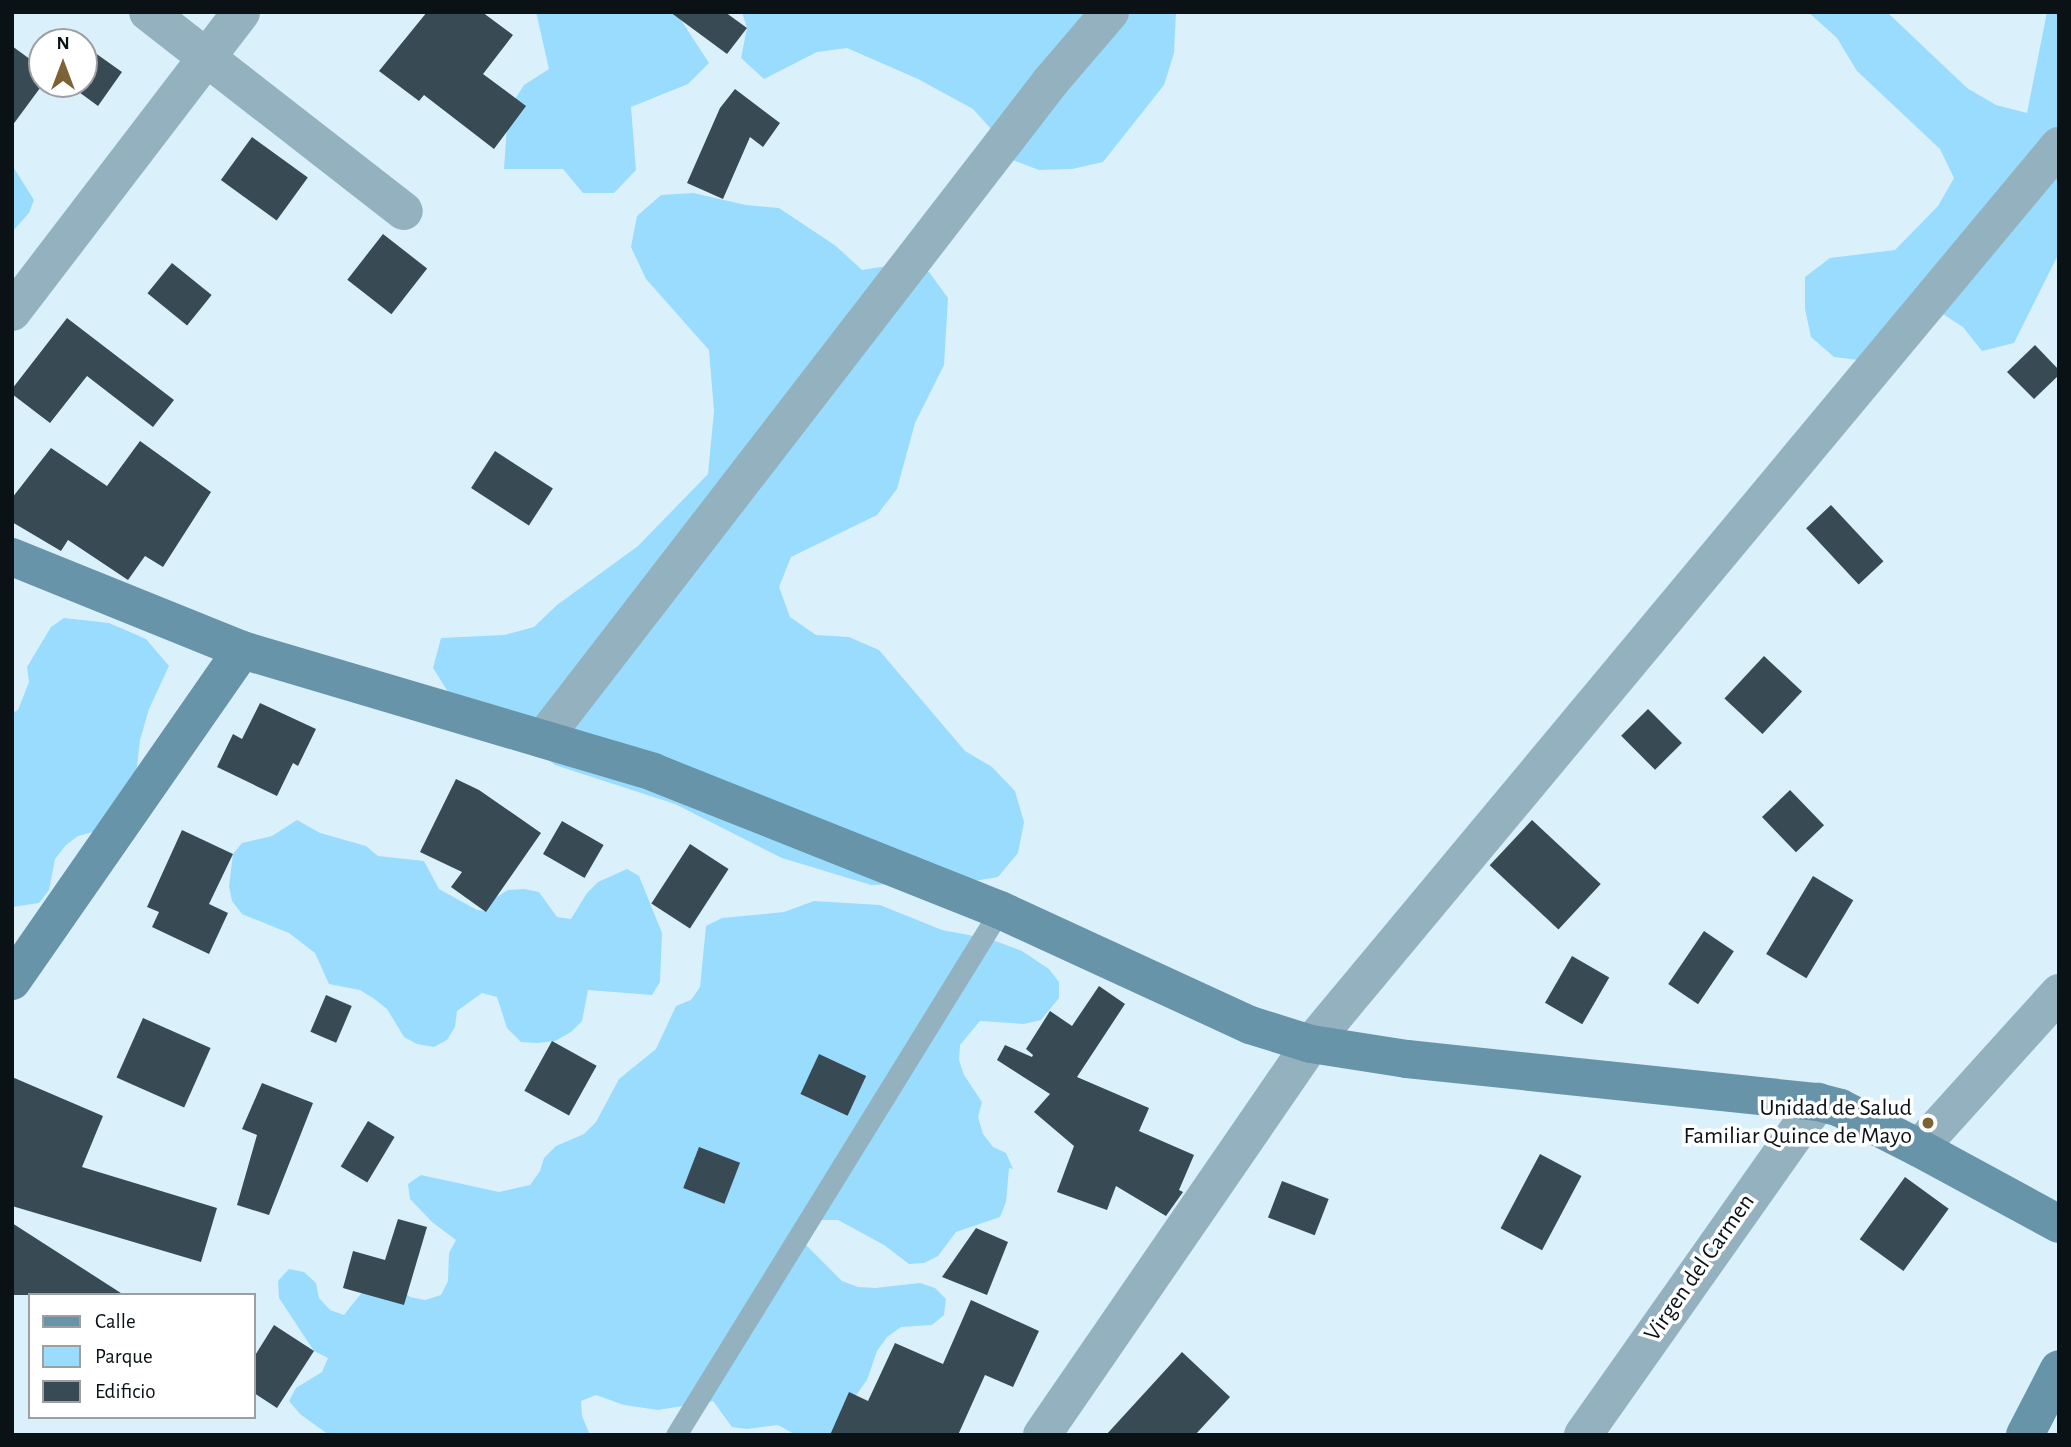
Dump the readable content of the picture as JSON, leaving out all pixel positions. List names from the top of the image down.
{
  "streets": {
    "street": ["Virgen del Carmen"]
  },
  "places": ["Unidad de Salud Familiar Quince de Mayo"],
  "legend": ["Calle", "Parque", "Edificio"],
  "north": "top"
}
